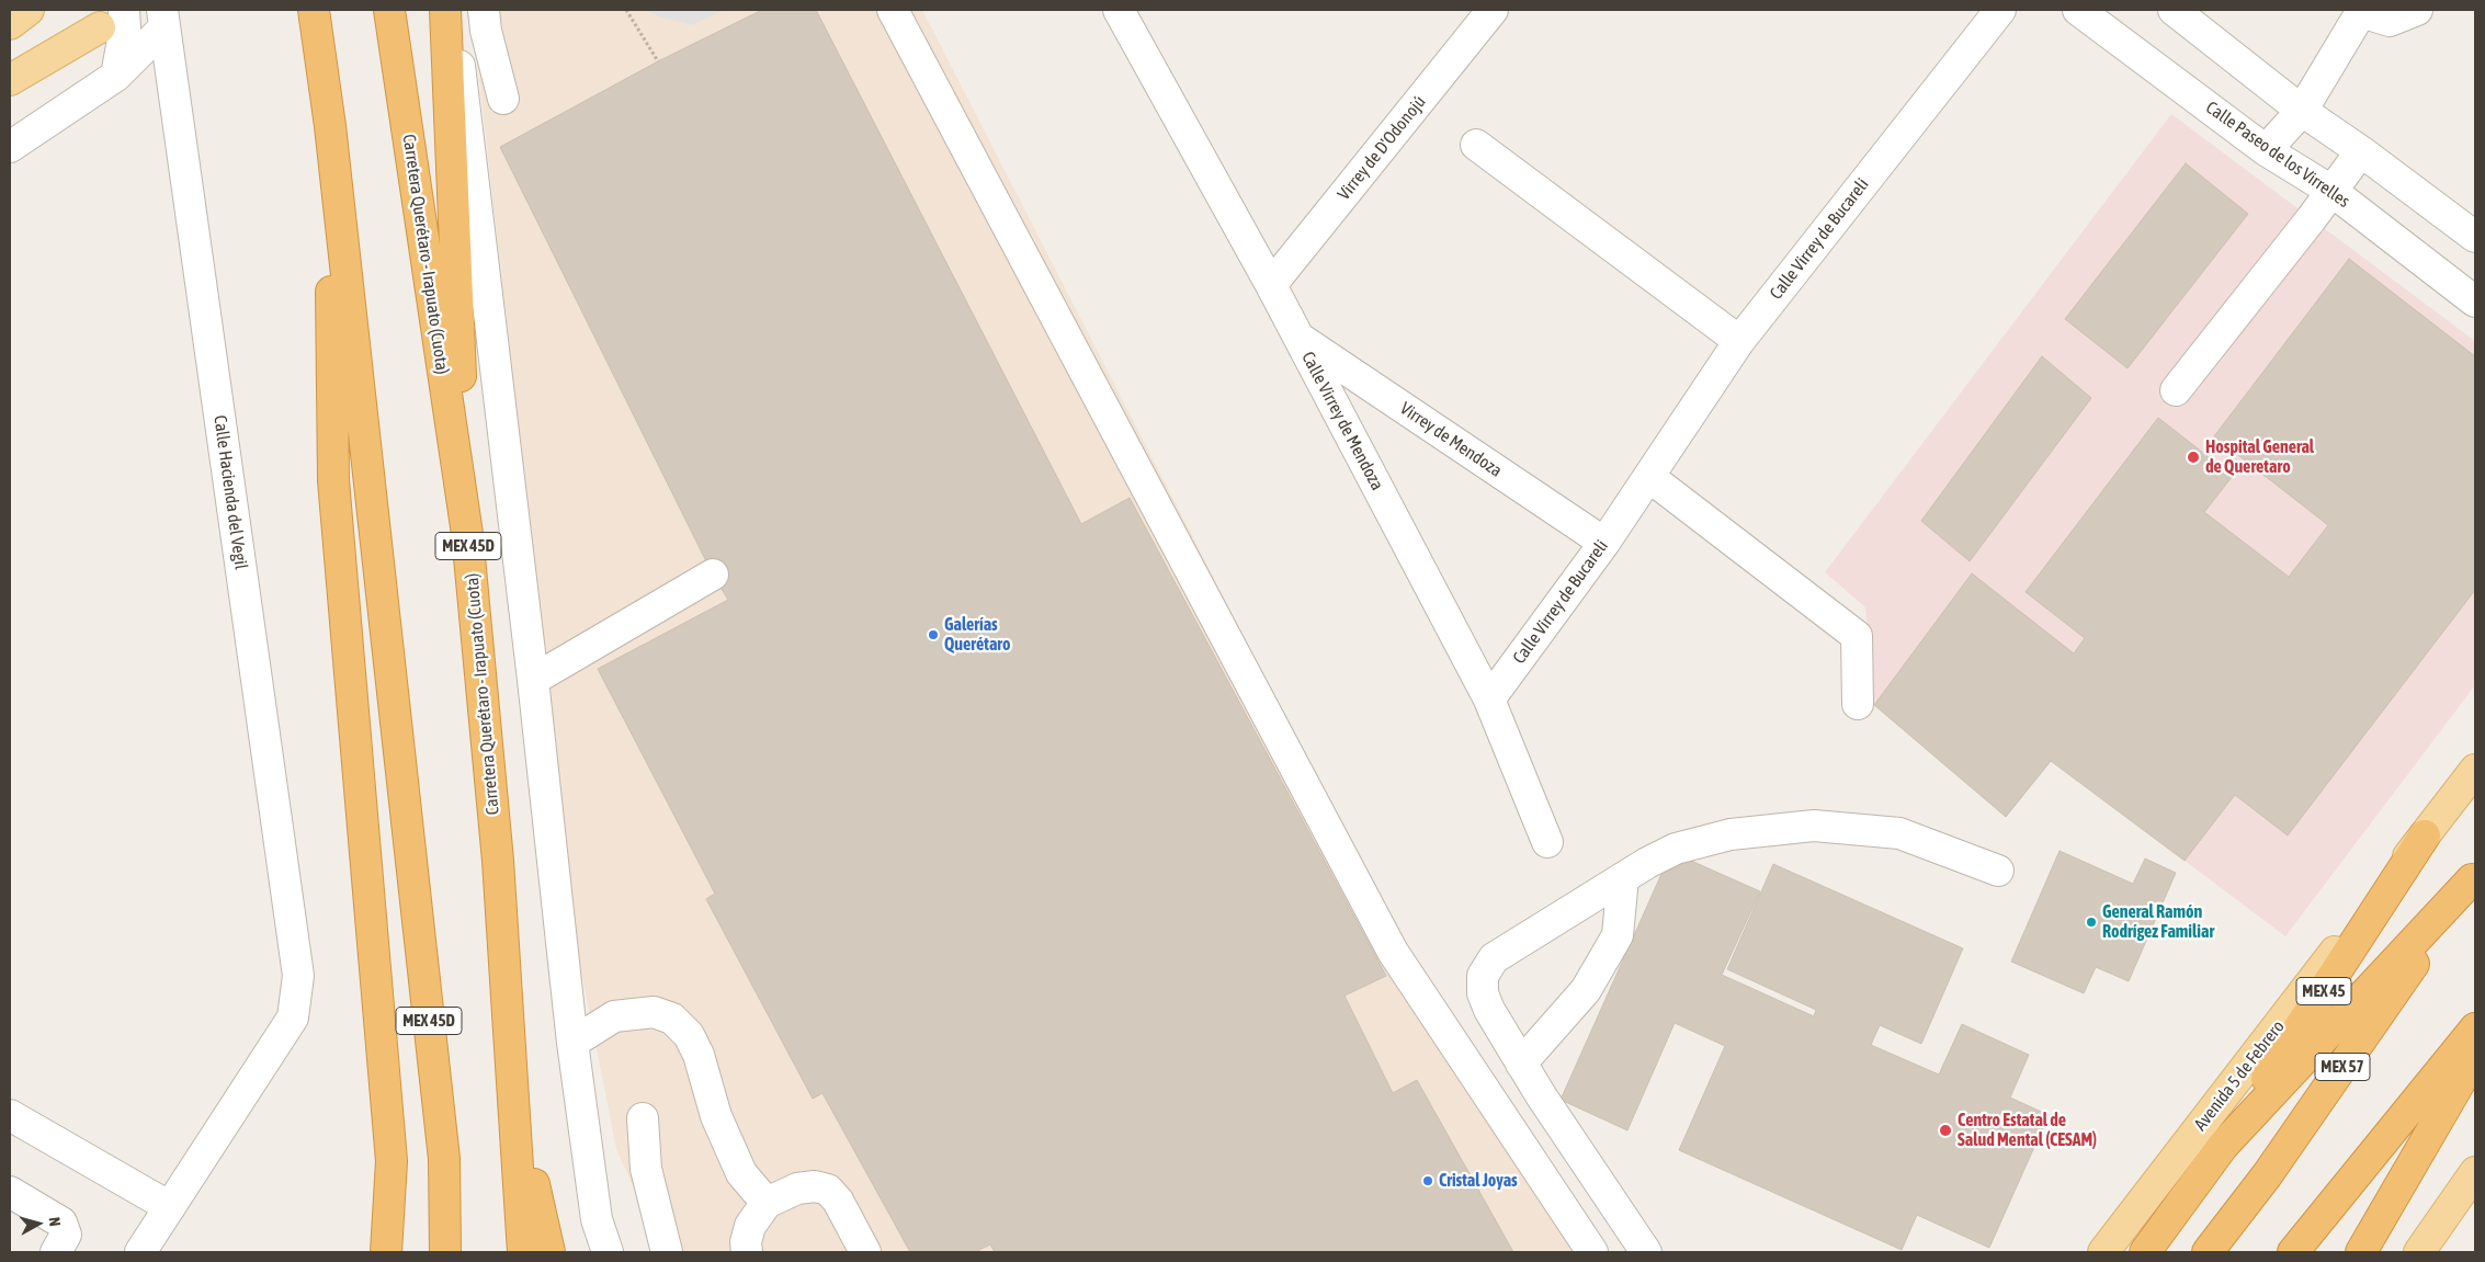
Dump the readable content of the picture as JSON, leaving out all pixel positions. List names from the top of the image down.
{
  "streets": {
    "highway": [
      "Carretera Querétaro - Irapuato (Cuota)",
      "MEX 45D",
      "MEX 45",
      "MEX 57"
    ],
    "main road": ["Avenida 5 de Febrero"],
    "street": [
      "Virrey de D'Odonojú",
      "Calle Paseo de los Virrelles",
      "Calle Virrey de Bucareli",
      "Calle Virrey de Mendoza",
      "Virrey de Mendoza",
      "Calle Hacienda del Vegil"
    ]
  },
  "crossings": [
    ["Virrey de D'Odonojú", "Calle Virrey de Mendoza"],
    ["Calle Virrey de Bucareli", "Calle Virrey de Mendoza"],
    ["Calle Virrey de Bucareli", "Virrey de Mendoza"],
    ["Calle Virrey de Mendoza", "Virrey de Mendoza"],
    ["MEX 45", "MEX 57"],
    ["MEX 45", "Avenida 5 de Febrero"]
  ],
  "places": [
    "Hospital General de Queretaro",
    "Galerías Querétaro",
    "General Ramón Rodrígez Familiar",
    "Centro Estatal de Salud Mental (CESAM)",
    "Cristal Joyas"
  ],
  "north": "right"
}
